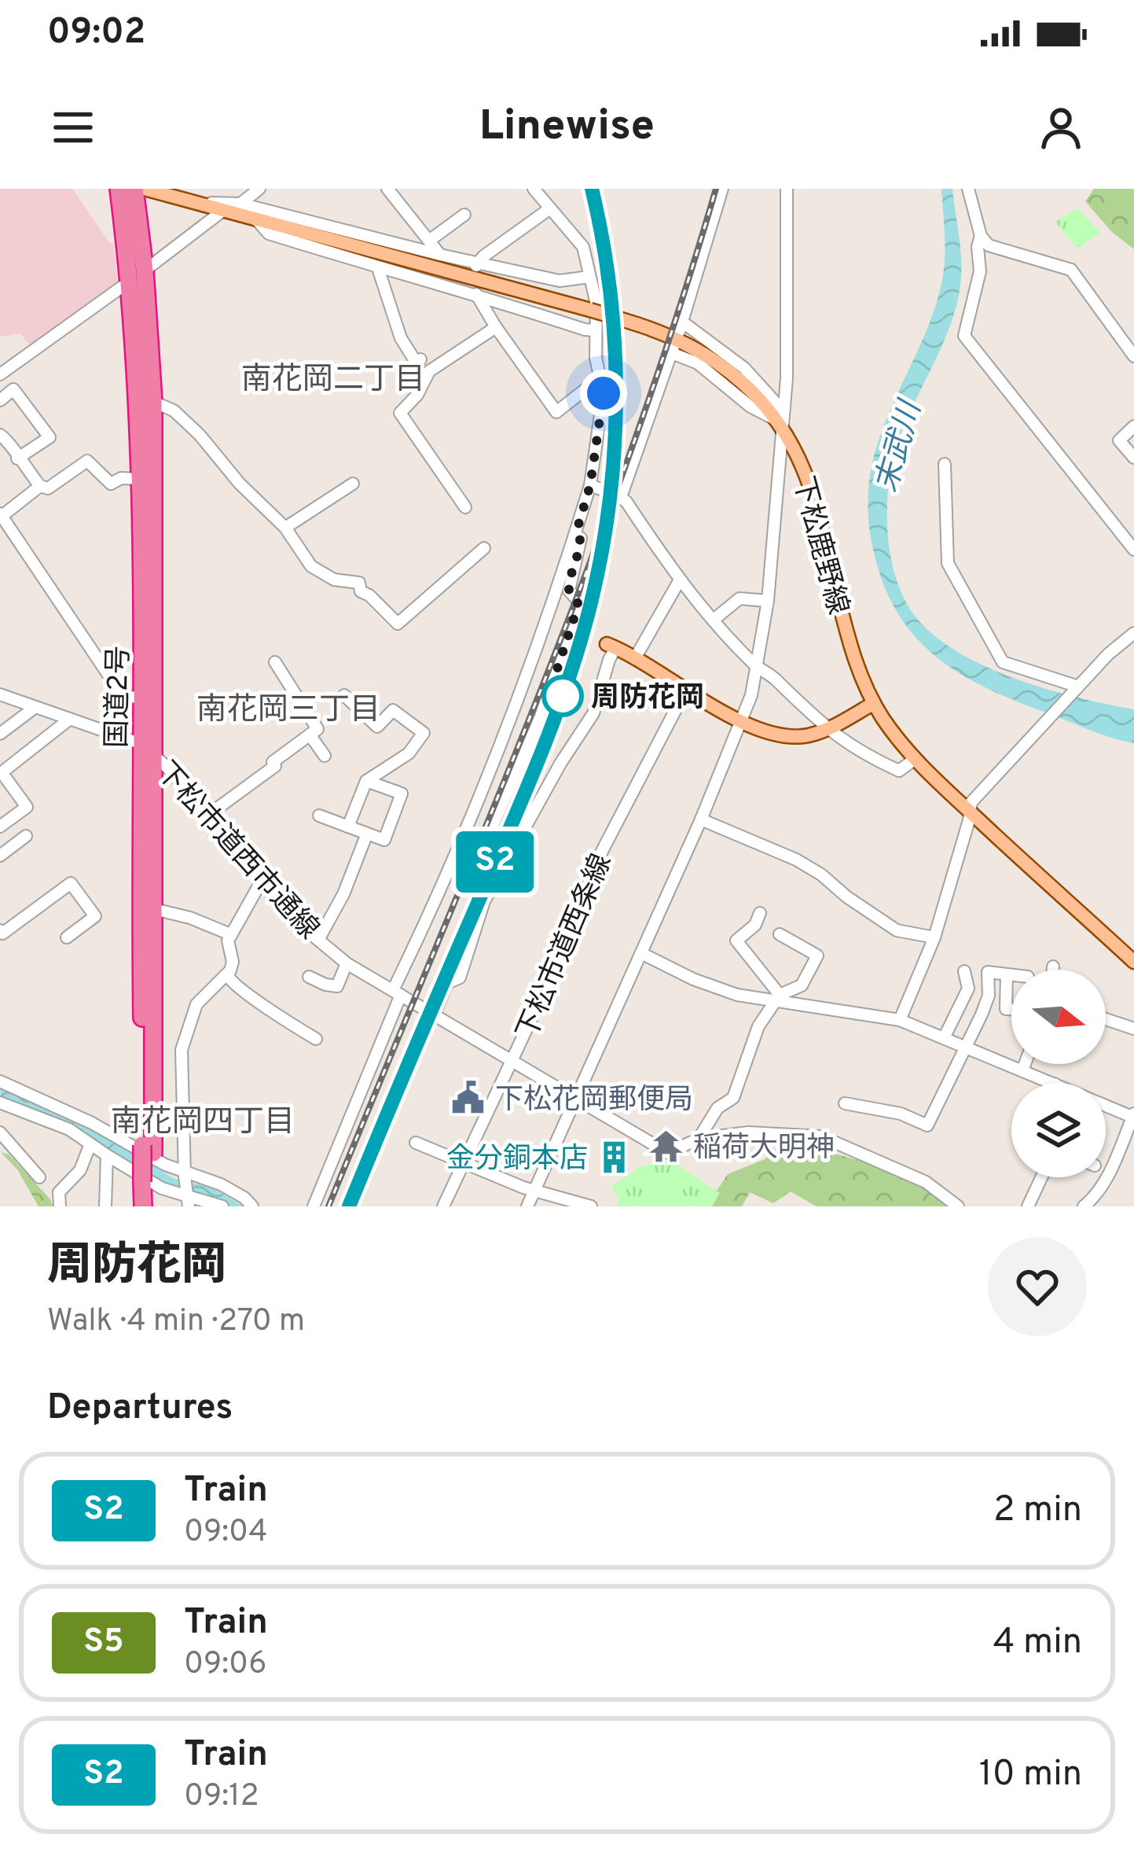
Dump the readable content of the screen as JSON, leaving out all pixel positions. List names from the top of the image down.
{
  "streets": {
    "highway": ["国道2号"],
    "main road": ["下松鹿野線"],
    "street": ["下松市道西市通線", "下松市道西条線"]
  },
  "crossings": [
    ["国道2号", "下松市道西市通線"],
    ["下松市道西市通線", "下松市道西条線"]
  ],
  "districts": ["南花岡二丁目", "南花岡三丁目", "南花岡四丁目"],
  "water": ["末武川"],
  "places": {
    "other": ["周防花岡"],
    "public building": ["下松花岡郵便局"],
    "temple": ["稲荷大明神"],
    "building": ["金分銅本店"]
  },
  "north": "right",
  "page": {
    "status": "09:02",
    "header": "Linewise",
    "on_map": "S2",
    "heading": [
      ["周防花岡", "Walk · 4 min · 270 m"],
      "Departures"
    ],
    "list": [
      {
        "mark": "S2",
        "name": "Train",
        "note": "09:04",
        "value": "2 min"
      },
      {
        "mark": "S5",
        "name": "Train",
        "note": "09:06",
        "value": "4 min"
      },
      {
        "mark": "S2",
        "name": "Train",
        "note": "09:12",
        "value": "10 min"
      }
    ]
  }
}
